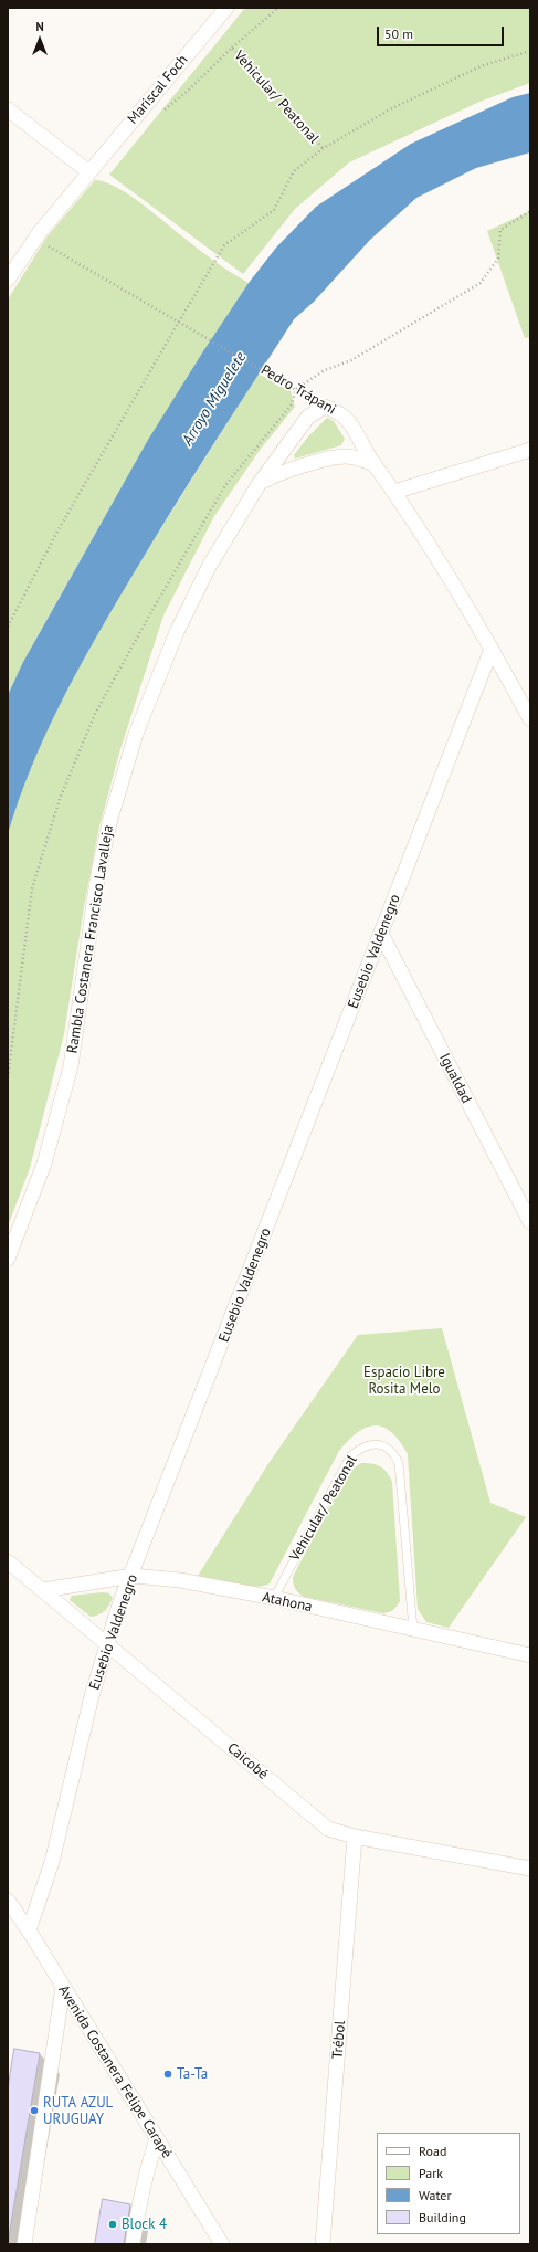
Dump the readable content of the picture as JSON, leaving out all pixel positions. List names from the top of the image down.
{
  "streets": {
    "street": [
      "Mariscal Foch",
      "Pedro Trápani",
      "Rambla Costanera Francisco Lavalleja",
      "Eusebio Valdenegro",
      "Igualdad",
      "Atahona",
      "Caicobé",
      "Trébol",
      "Avenida Costanera Felipe Carapé"
    ],
    "lane": ["Vehicular/ Peatonal"]
  },
  "crossings": [
    ["Mariscal Foch", "Pedro Trápani"],
    ["Vehicular/ Peatonal", "Pedro Trápani"],
    ["Vehicular/ Peatonal", "Atahona"],
    ["Pedro Trápani", "Rambla Costanera Francisco Lavalleja"],
    ["Pedro Trápani", "Eusebio Valdenegro"],
    ["Eusebio Valdenegro", "Igualdad"],
    ["Eusebio Valdenegro", "Atahona"],
    ["Eusebio Valdenegro", "Caicobé"],
    ["Eusebio Valdenegro", "Avenida Costanera Felipe Carapé"],
    ["Atahona", "Caicobé"],
    ["Caicobé", "Trébol"]
  ],
  "water": ["Arroyo Miguelete"],
  "parks": ["Espacio Libre Rosita Melo"],
  "places": ["Ta-Ta", "RUTA AZUL URUGUAY", "Block 4"],
  "legend": [
    "Road",
    "Park",
    "Water",
    "Building"
  ],
  "scale_bar": "50 m",
  "north": "top"
}
